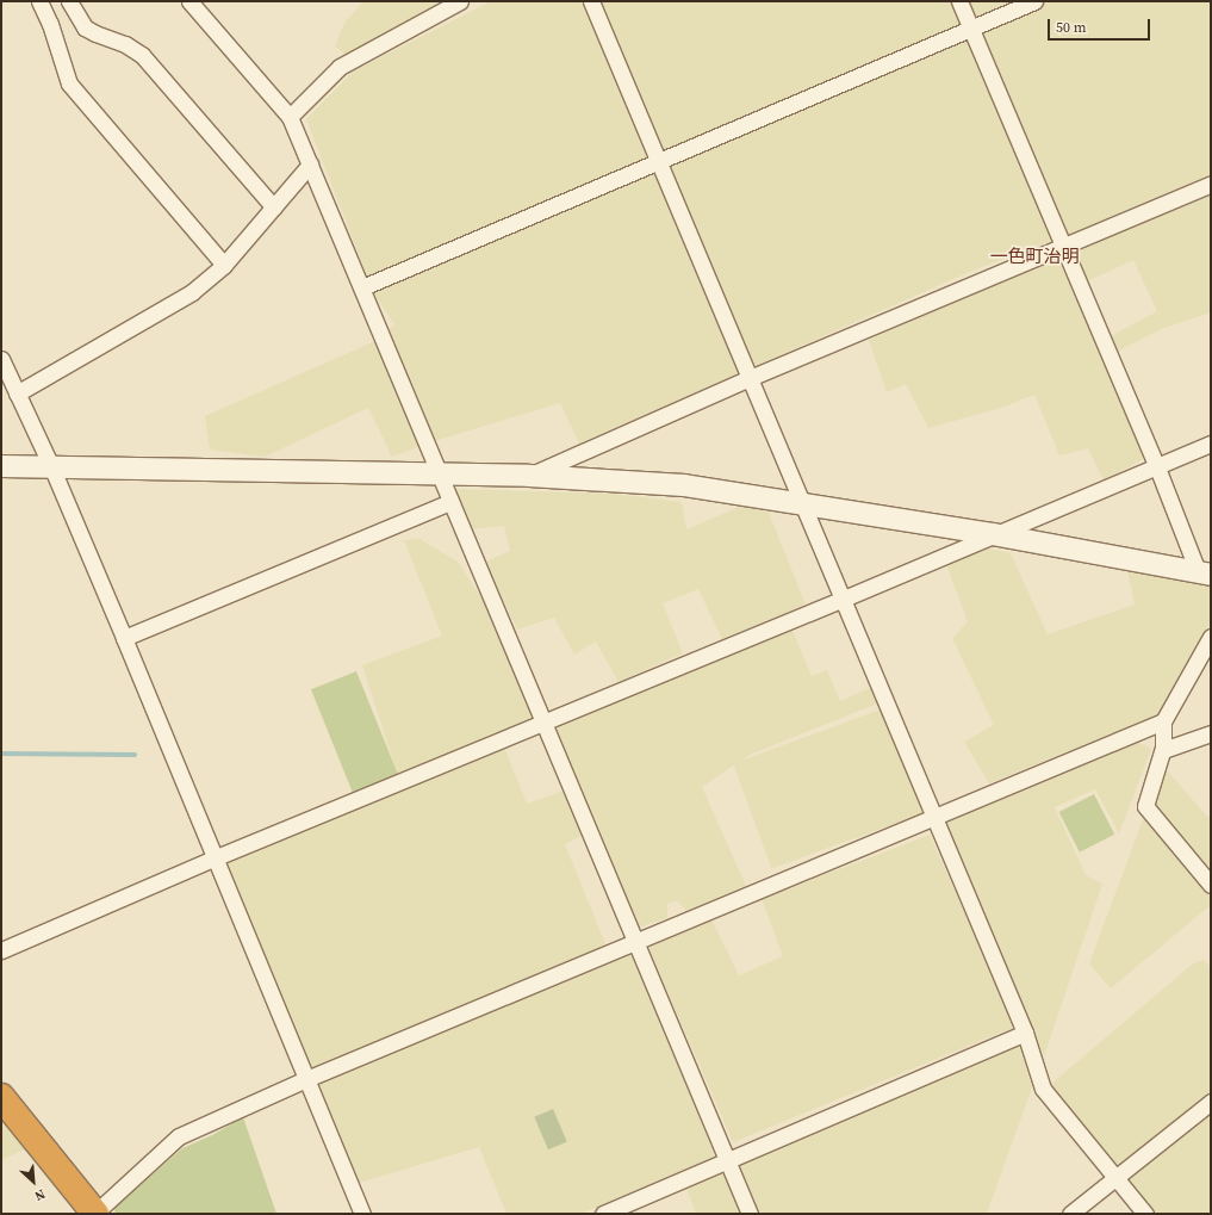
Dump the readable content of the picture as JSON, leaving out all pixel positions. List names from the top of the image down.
{
  "districts": ["一色町治明"],
  "scale_bar": "50 m",
  "north": "bottom right"
}
